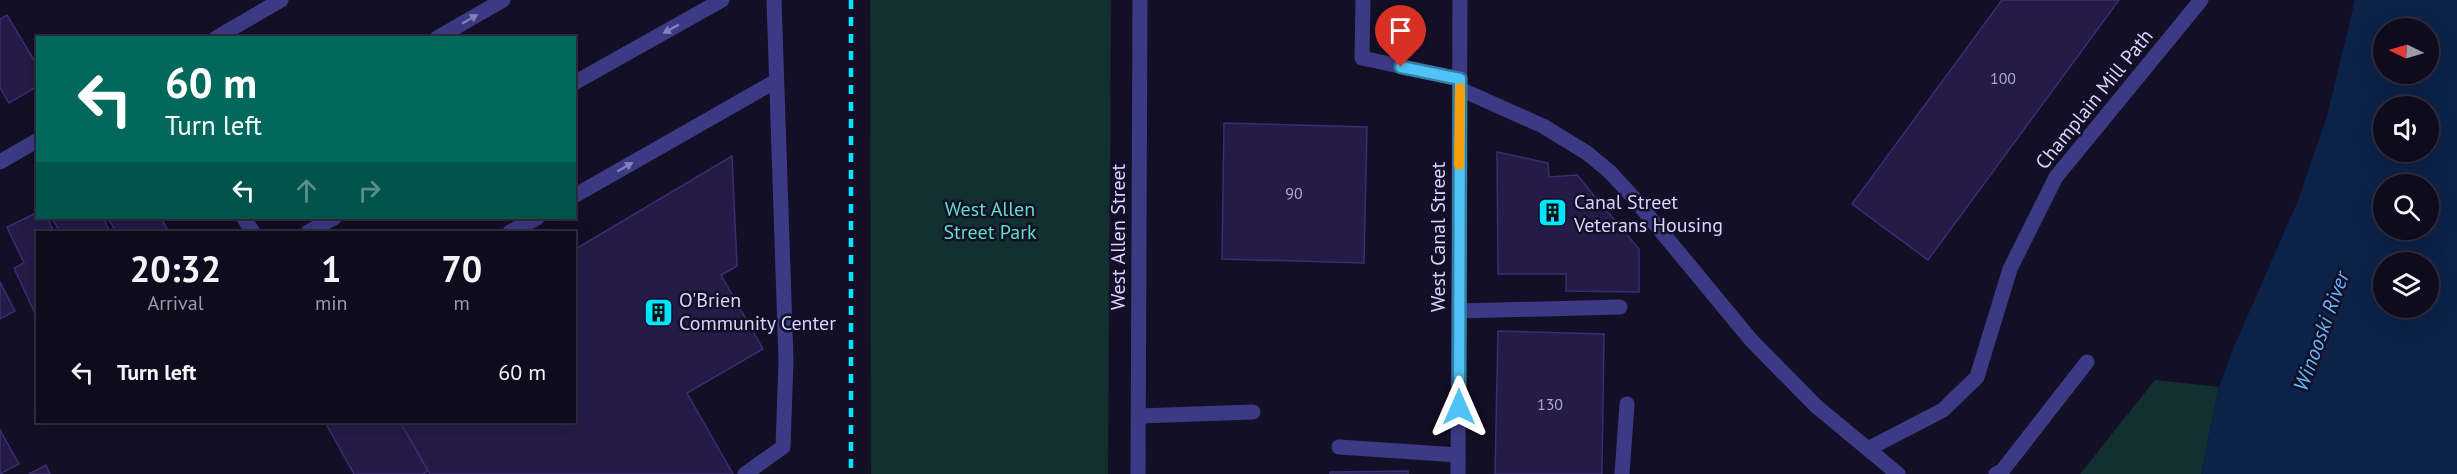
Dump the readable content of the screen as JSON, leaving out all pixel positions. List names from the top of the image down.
{
  "streets": {
    "street": ["Champlain Mill Path", "West Allen Street", "West Canal Street"]
  },
  "water": ["Winooski River"],
  "parks": ["West Allen Street Park"],
  "places": {
    "building": ["Canal Street Veterans Housing", "O'Brien Community Center"]
  },
  "house_numbers": ["100", "90", "130"],
  "north": "left",
  "page": {
    "turn": ["60 m", "Turn left"],
    "eta": [
      "20:32",
      "Arrival",
      "1",
      "min",
      "70",
      "m"
    ],
    "list": [
      {
        "name": "Turn left",
        "value": "60 m"
      }
    ]
  }
}
